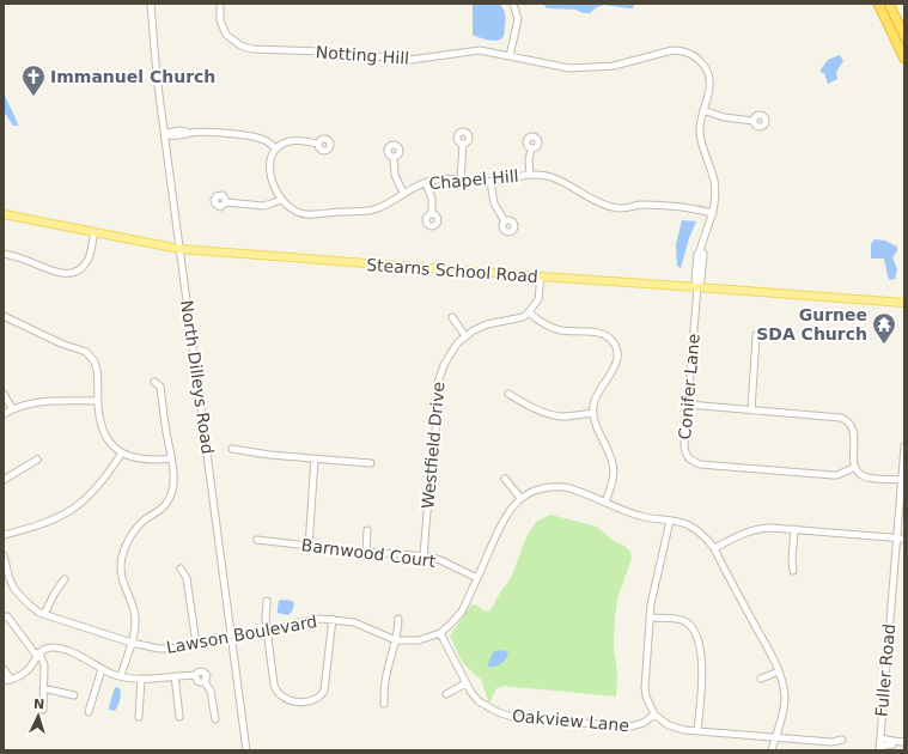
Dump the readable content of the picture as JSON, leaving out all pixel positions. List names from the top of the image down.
{
  "streets": {
    "main road": ["Stearns School Road"],
    "street": [
      "Notting Hill",
      "Chapel Hill",
      "North Dilleys Road",
      "Conifer Lane",
      "Westfield Drive",
      "Barnwood Court",
      "Lawson Boulevard",
      "Fuller Road",
      "Oakview Lane"
    ]
  },
  "crossings": [
    ["Notting Hill", "Chapel Hill"],
    ["Notting Hill", "Stearns School Road"],
    ["Notting Hill", "Conifer Lane"],
    ["Stearns School Road", "North Dilleys Road"],
    ["Stearns School Road", "Conifer Lane"],
    ["North Dilleys Road", "Lawson Boulevard"],
    ["Westfield Drive", "Barnwood Court"],
    ["Barnwood Court", "Lawson Boulevard"],
    ["Lawson Boulevard", "Oakview Lane"]
  ],
  "places": {
    "church": ["Immanuel Church"],
    "temple": ["Gurnee SDA Church"]
  },
  "north": "top"
}
